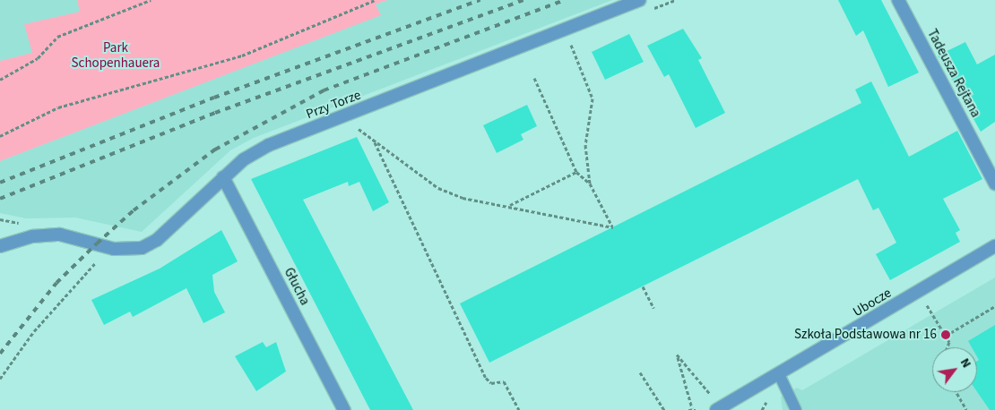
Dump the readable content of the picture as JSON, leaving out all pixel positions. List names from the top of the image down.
{
  "streets": {
    "street": [
      "Tadeusza Rejtana",
      "Przy Torze",
      "Głucha",
      "Ubocze"
    ]
  },
  "crossings": [
    ["Przy Torze", "Głucha"]
  ],
  "parks": ["Park Schopenhauera"],
  "places": ["Szkoła Podstawowa nr 16"],
  "north": "top right"
}
